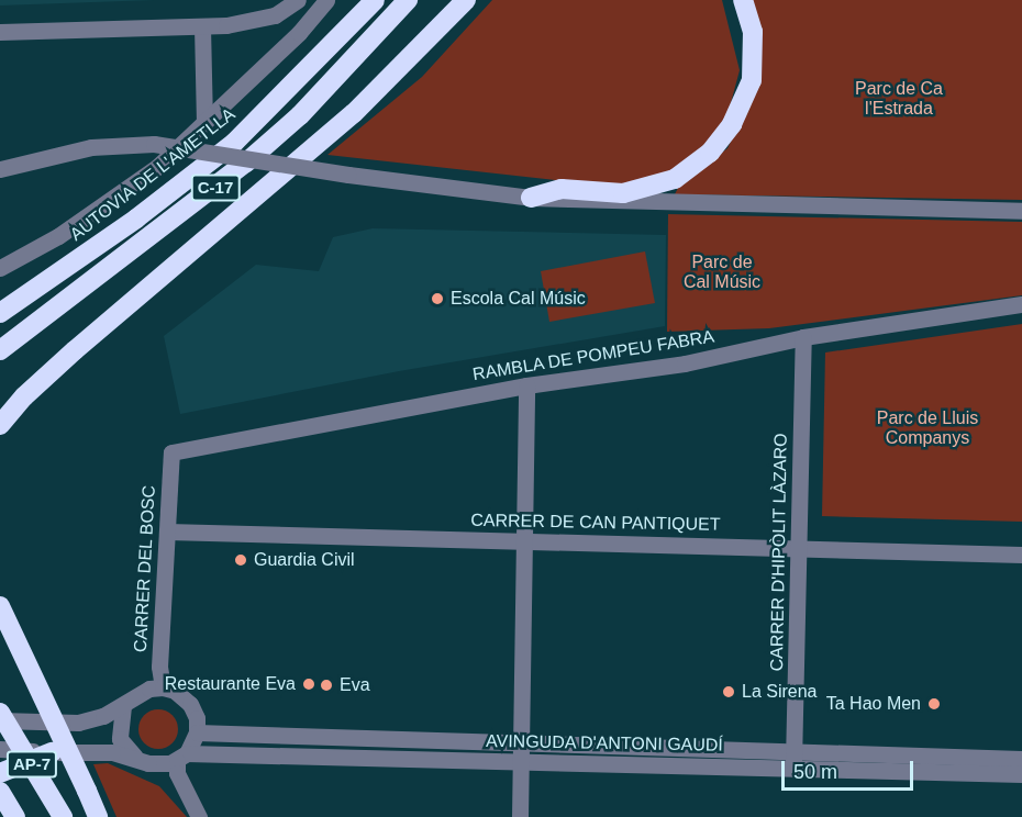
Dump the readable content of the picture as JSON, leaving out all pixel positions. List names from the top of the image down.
{
  "streets": {
    "highway": ["AUTOVIA DE L'AMETLLA", "C-17", "AP-7"],
    "street": [
      "RAMBLA DE POMPEU FABRA",
      "CARRER DE CAN PANTIQUET",
      "CARRER D'HIPÒLIT LÀZARO",
      "CARRER DEL BOSC",
      "AVINGUDA D'ANTONI GAUDÍ"
    ]
  },
  "crossings": [
    ["RAMBLA DE POMPEU FABRA", "CARRER D'HIPÒLIT LÀZARO"],
    ["RAMBLA DE POMPEU FABRA", "CARRER DEL BOSC"],
    ["CARRER DE CAN PANTIQUET", "CARRER D'HIPÒLIT LÀZARO"],
    ["CARRER DE CAN PANTIQUET", "CARRER DEL BOSC"],
    ["CARRER D'HIPÒLIT LÀZARO", "AVINGUDA D'ANTONI GAUDÍ"],
    ["CARRER DEL BOSC", "AVINGUDA D'ANTONI GAUDÍ"]
  ],
  "parks": ["Parc de Ca l'Estrada", "Parc de Cal Músic", "Parc de Lluis Companys"],
  "places": [
    "Escola Cal Músic",
    "Guardia Civil",
    "Restaurante Eva",
    "Eva",
    "La Sirena",
    "Ta Hao Men"
  ],
  "scale_bar": "50 m"
}
